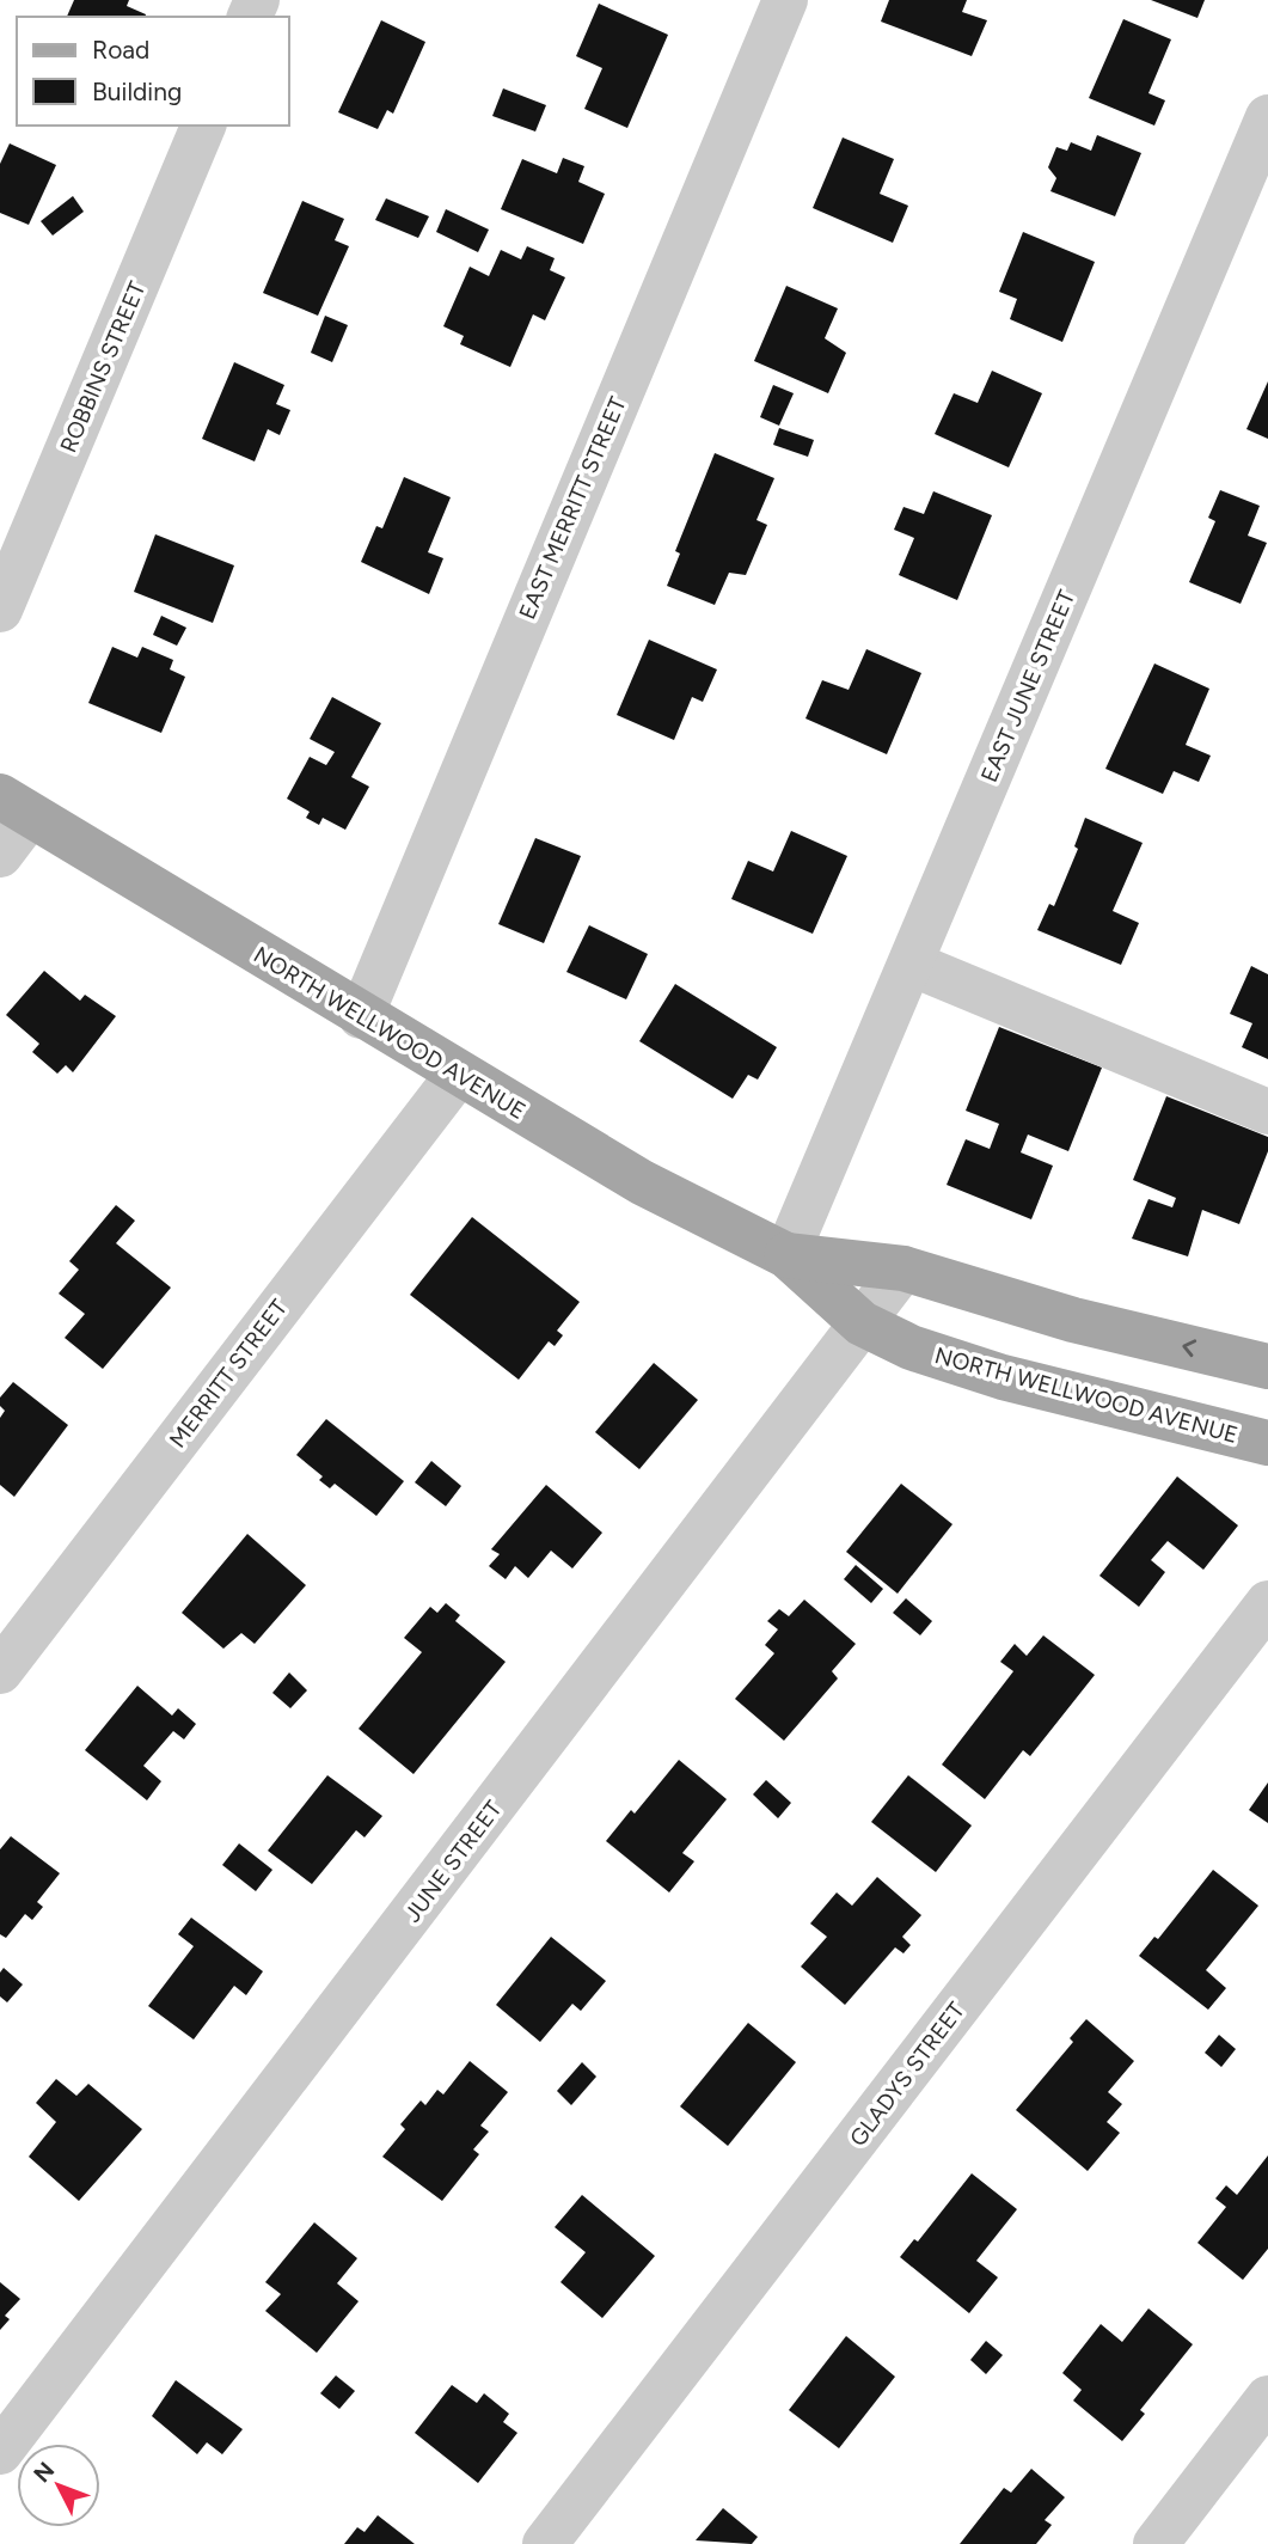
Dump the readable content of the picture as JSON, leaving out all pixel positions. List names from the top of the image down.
{
  "streets": {
    "main road": ["NORTH WELLWOOD AVENUE"],
    "street": [
      "ROBBINS STREET",
      "EAST MERRITT STREET",
      "EAST JUNE STREET",
      "MERRITT STREET",
      "JUNE STREET",
      "GLADYS STREET"
    ]
  },
  "crossings": [
    ["EAST MERRITT STREET", "NORTH WELLWOOD AVENUE"],
    ["EAST JUNE STREET", "NORTH WELLWOOD AVENUE"],
    ["NORTH WELLWOOD AVENUE", "MERRITT STREET"],
    ["NORTH WELLWOOD AVENUE", "JUNE STREET"]
  ],
  "legend": ["Road", "Building"],
  "north": "top left"
}
